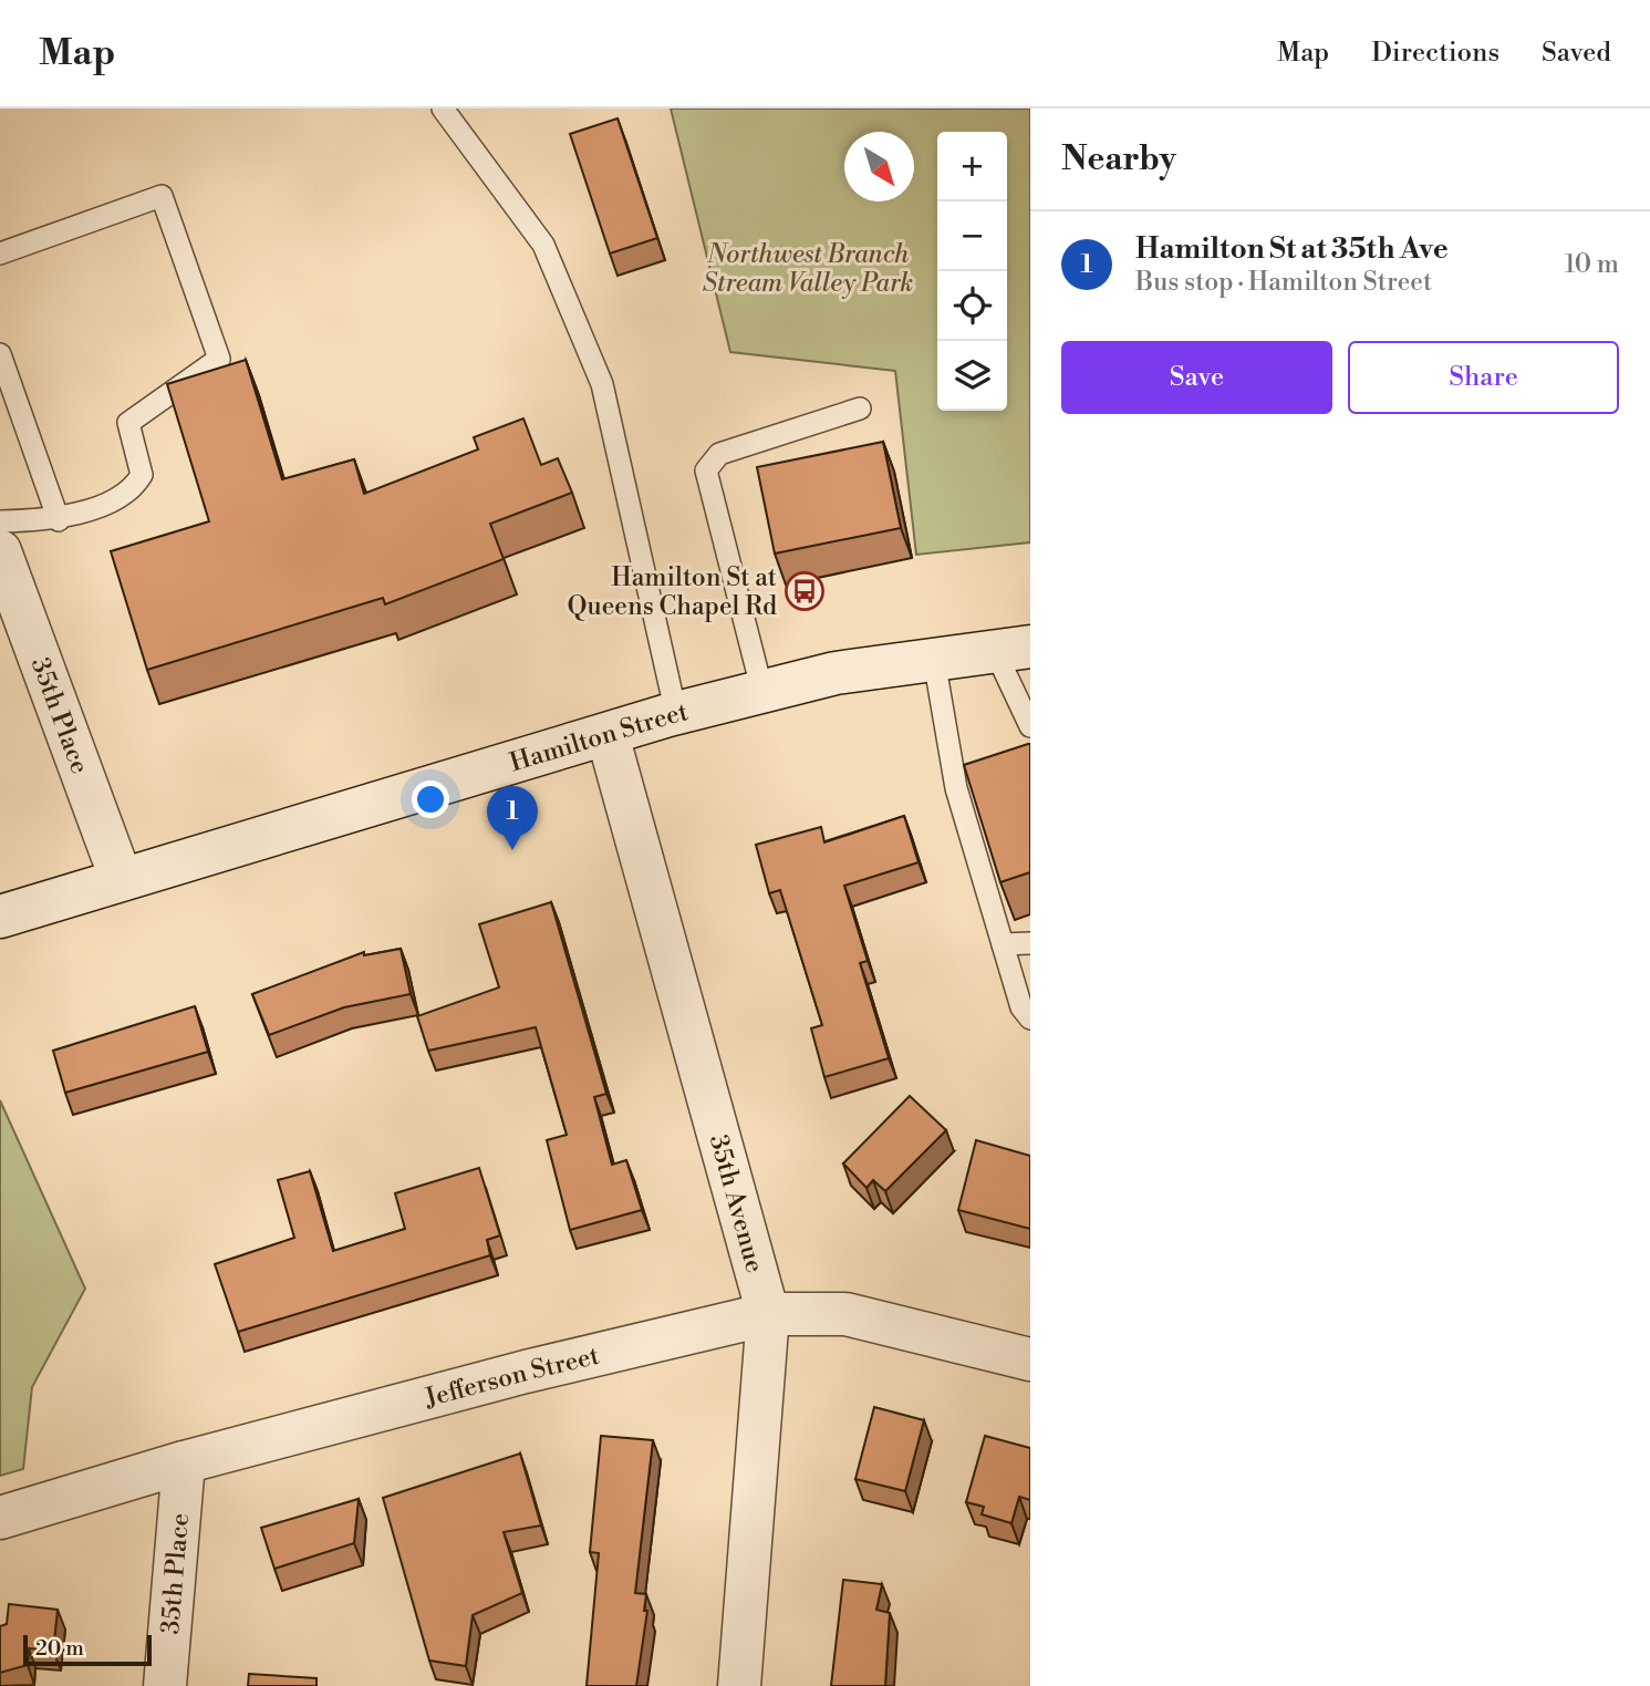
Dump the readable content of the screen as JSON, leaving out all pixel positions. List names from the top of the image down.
{
  "streets": {
    "street": [
      "35th Place",
      "Hamilton Street",
      "35th Avenue",
      "Jefferson Street"
    ]
  },
  "crossings": [
    ["35th Place", "Hamilton Street"],
    ["35th Place", "Jefferson Street"],
    ["Hamilton Street", "35th Avenue"],
    ["35th Avenue", "Jefferson Street"]
  ],
  "parks": ["Northwest Branch Stream Valley Park"],
  "places": {
    "bus stop": ["Hamilton St at Queens Chapel Rd"]
  },
  "scale_bar": "20 m",
  "north": "bottom right",
  "page": {
    "header": "Map",
    "nav": ["Map", "Directions", "Saved"],
    "heading": "Nearby",
    "map_buttons": ["+", "−"],
    "list": [
      {
        "mark": "1",
        "name": "Hamilton St at 35th Ave",
        "note": "Bus stop · Hamilton Street",
        "value": "10 m"
      }
    ],
    "buttons": ["Save", "Share"],
    "pins": "1",
    "scale": "20 m"
  }
}
